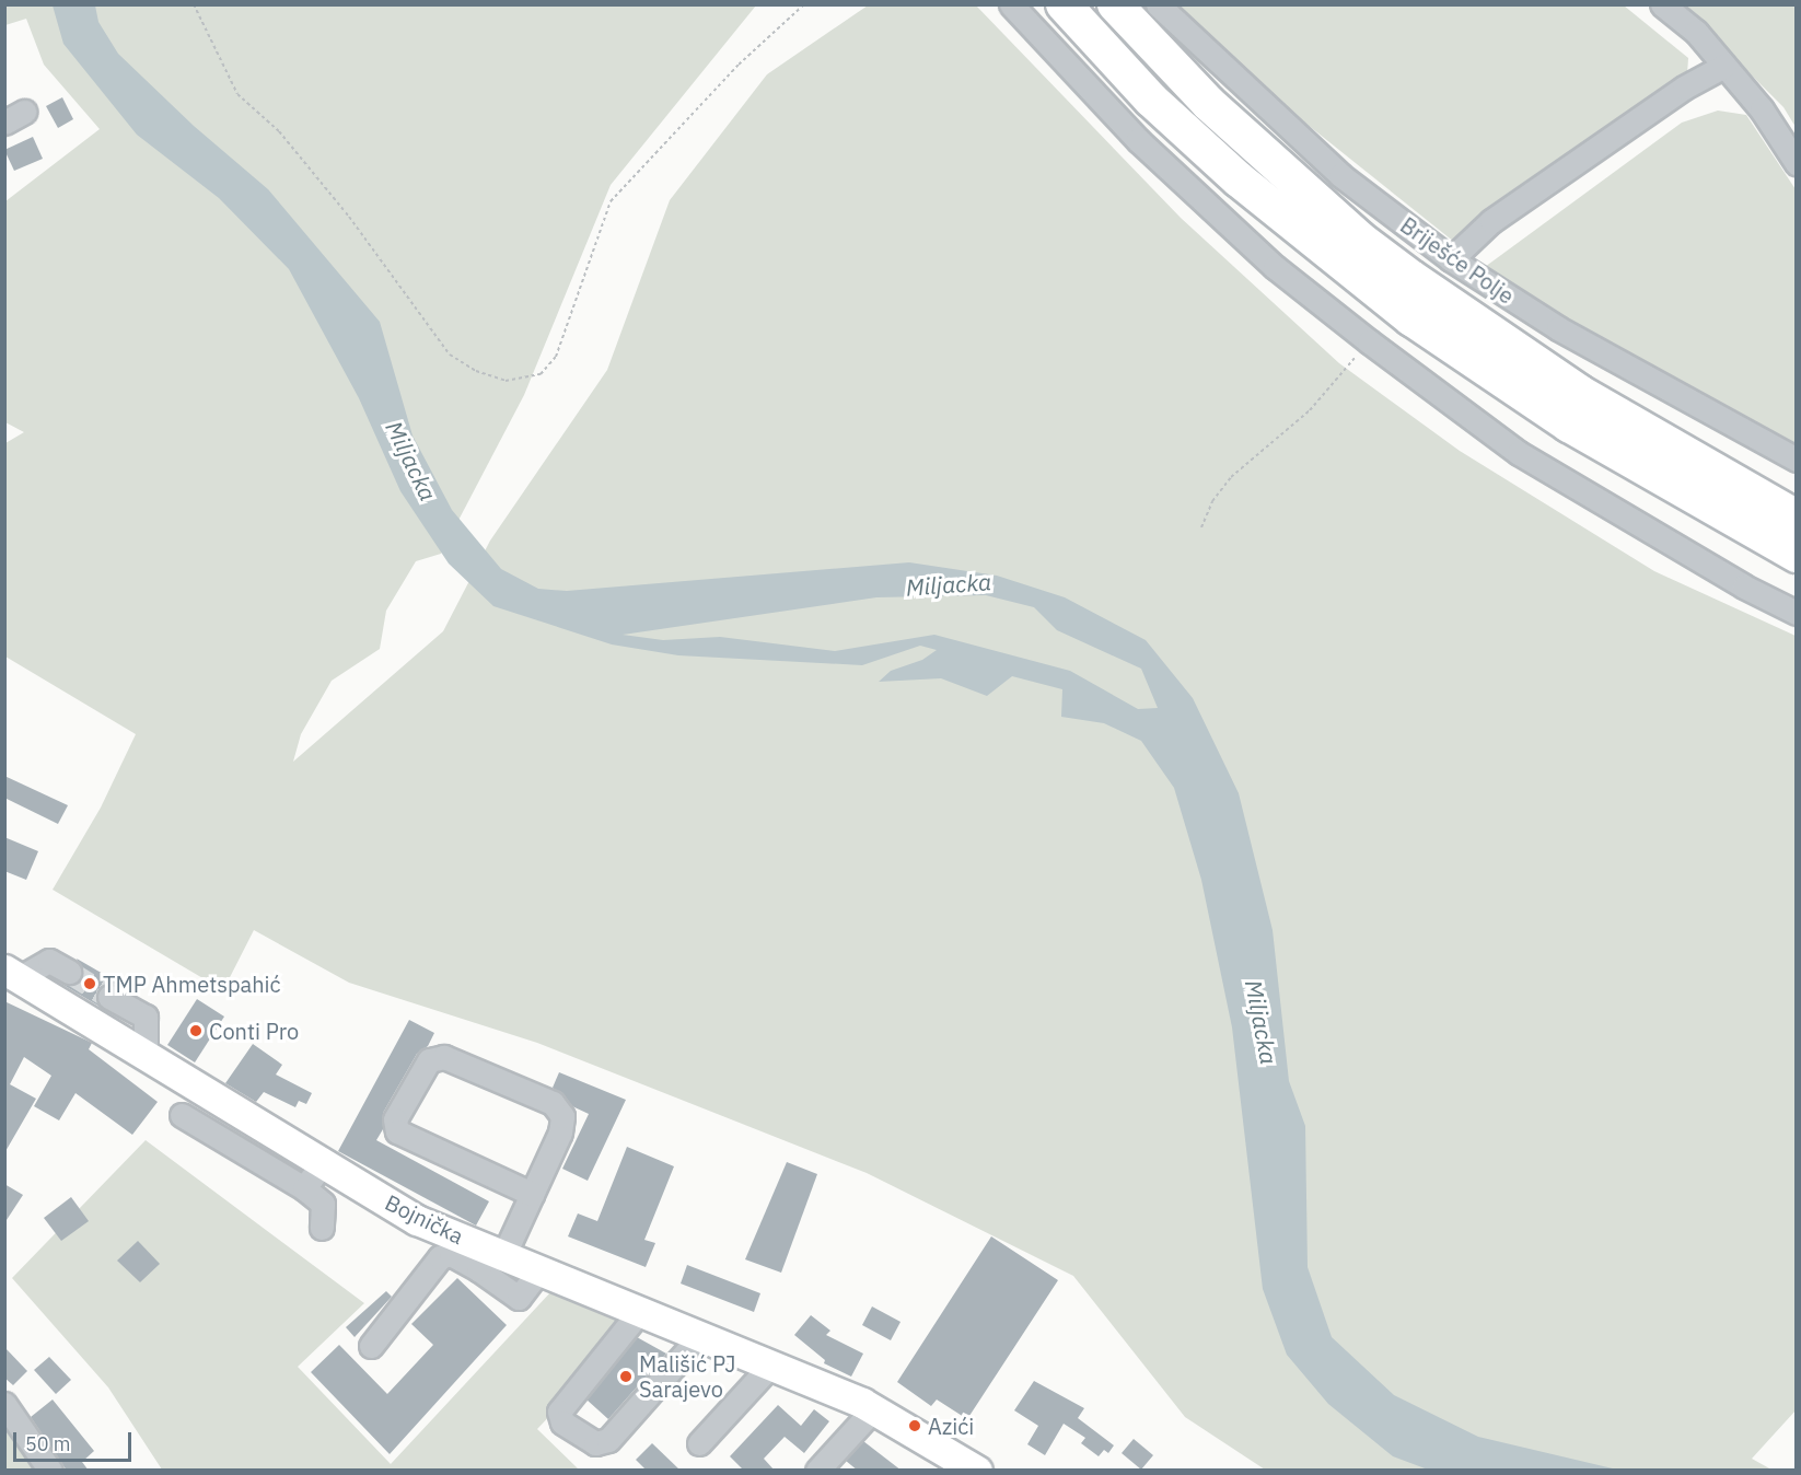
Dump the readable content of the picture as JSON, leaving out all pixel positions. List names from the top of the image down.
{
  "streets": {
    "main road": ["Bojnička"],
    "street": ["Briješće Polje"]
  },
  "water": ["Miljacka"],
  "places": [
    "TMP Ahmetspahić",
    "Conti Pro",
    "Mališić PJ Sarajevo",
    "Azići"
  ],
  "scale_bar": "50 m"
}
